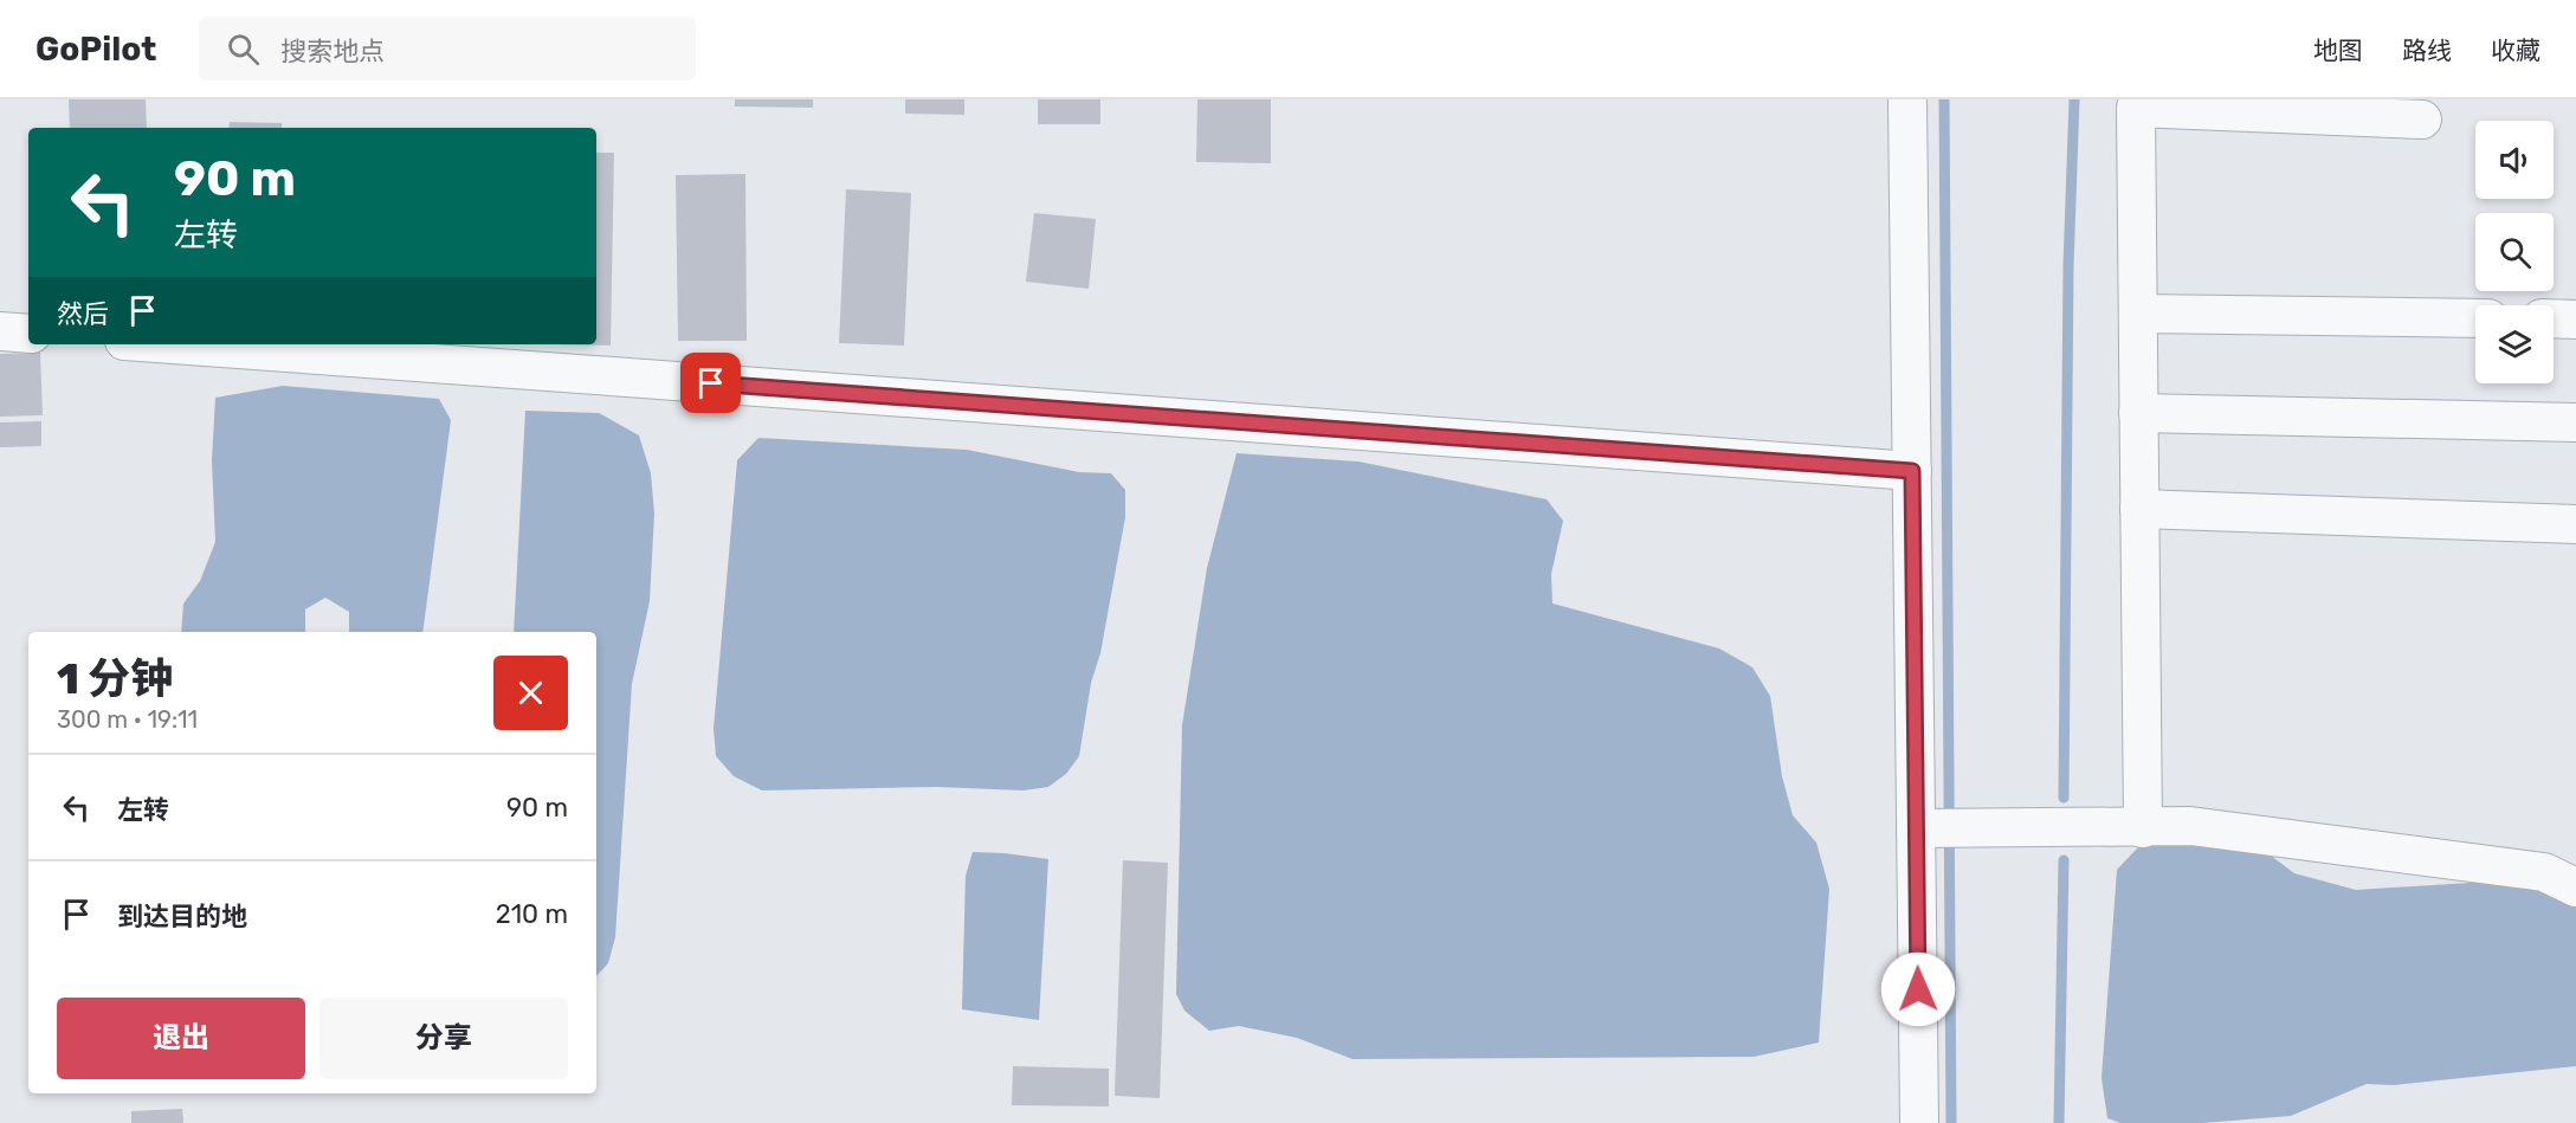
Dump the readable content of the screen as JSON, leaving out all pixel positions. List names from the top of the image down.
{
  "page": {
    "header": "GoPilot",
    "search": "搜索地点",
    "nav": ["地图", "路线", "收藏"],
    "turn": ["90 m", "左转"],
    "then": "然后",
    "heading": ["1 分钟", "300 m · 19:11"],
    "list": [
      {
        "name": "左转",
        "value": "90 m"
      },
      {
        "name": "到达目的地",
        "value": "210 m"
      }
    ],
    "buttons": ["退出", "分享"]
  }
}
